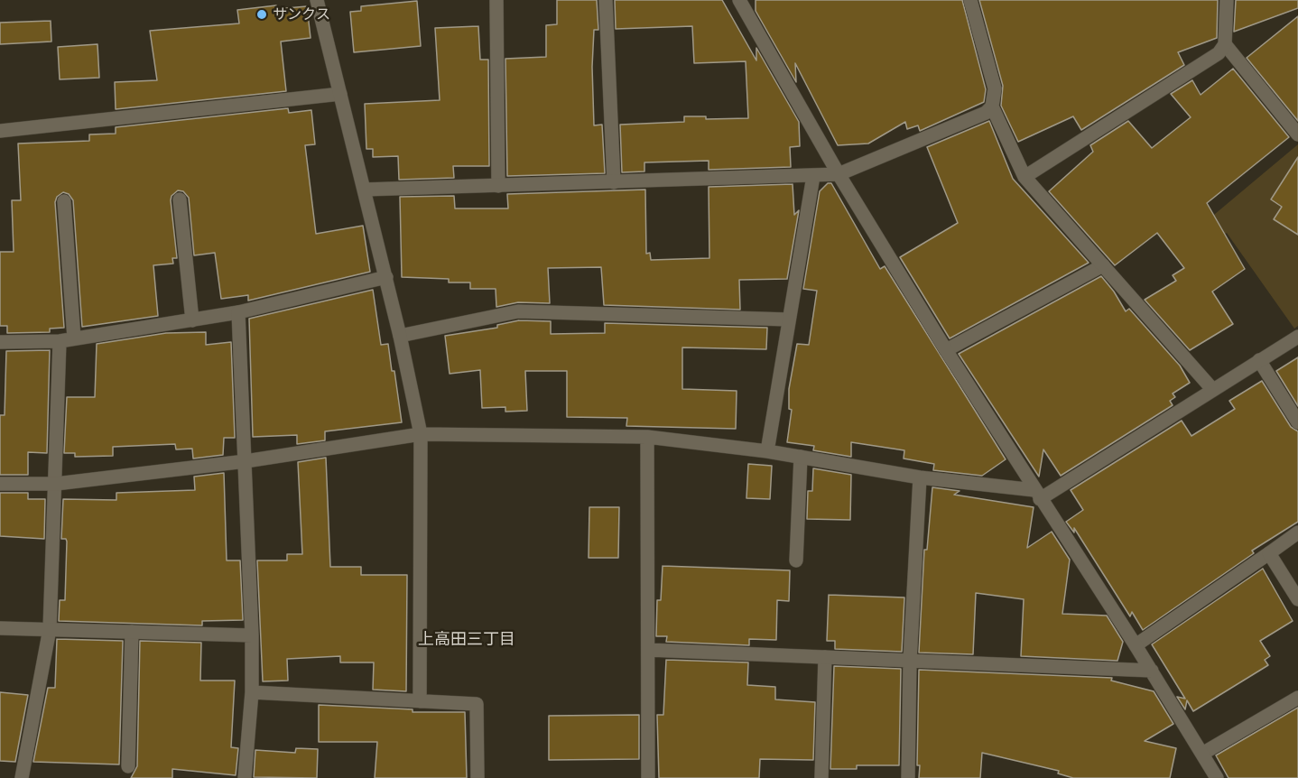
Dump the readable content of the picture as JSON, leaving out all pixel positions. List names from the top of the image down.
{
  "districts": ["上高田三丁目"],
  "places": ["サンクス"]
}
